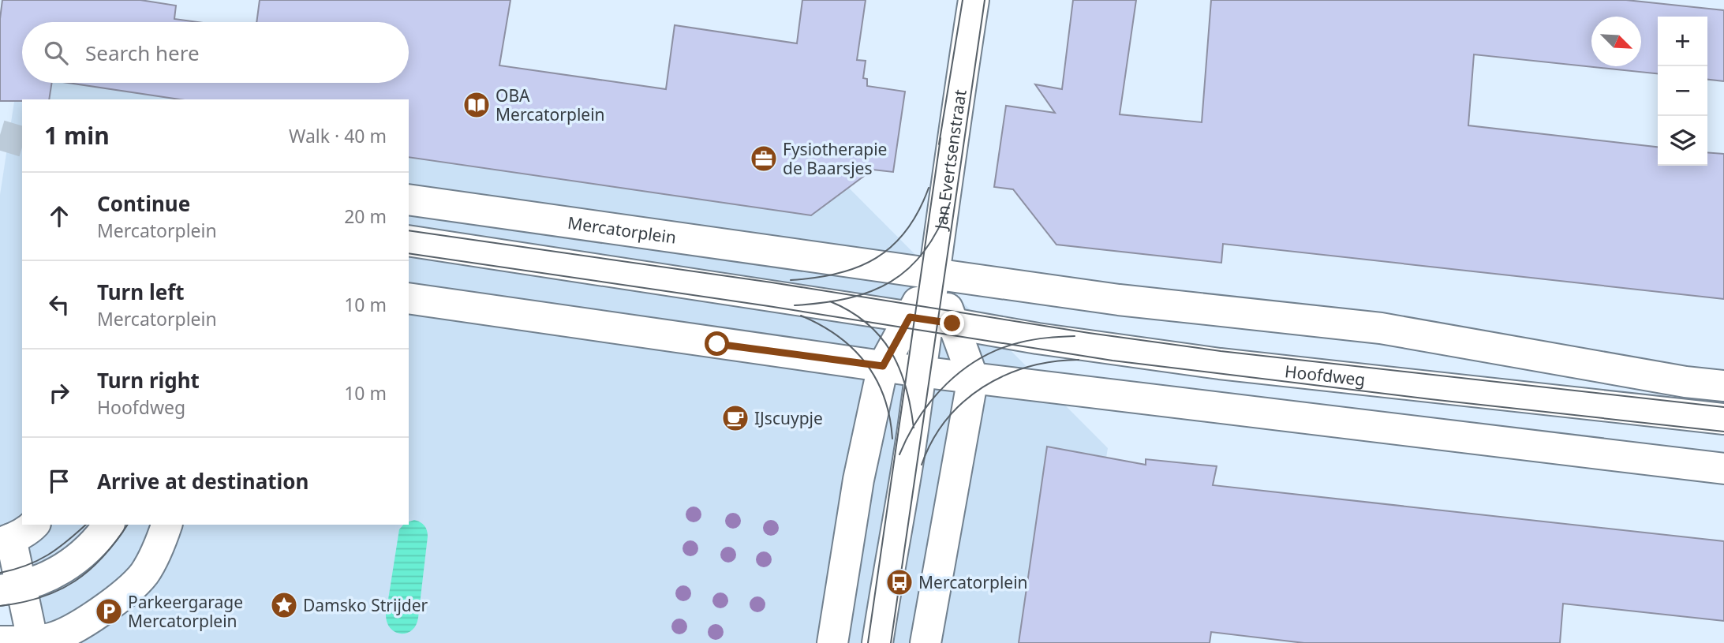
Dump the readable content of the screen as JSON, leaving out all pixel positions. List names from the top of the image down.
{
  "streets": {
    "street": ["Jan Evertsenstraat", "Mercatorplein", "Hoofdweg"]
  },
  "crossings": [
    ["Jan Evertsenstraat", "Mercatorplein"]
  ],
  "places": {
    "library": ["OBA Mercatorplein"],
    "office": ["Fysiotherapie de Baarsjes"],
    "cafe": ["IJscuypje"],
    "bus stop": ["Mercatorplein"],
    "place": ["Damsko Strijder"],
    "parking": ["Parkeergarage Mercatorplein"]
  },
  "north": "bottom right",
  "page": {
    "map_buttons": ["+", "−"],
    "search": "Search here",
    "heading": ["1 min", "Walk · 40 m"],
    "list": [
      ["Continue", "Mercatorplein", "20 m"],
      ["Turn left", "Mercatorplein", "10 m"],
      ["Turn right", "Hoofdweg", "10 m"],
      "Arrive at destination"
    ]
  }
}
